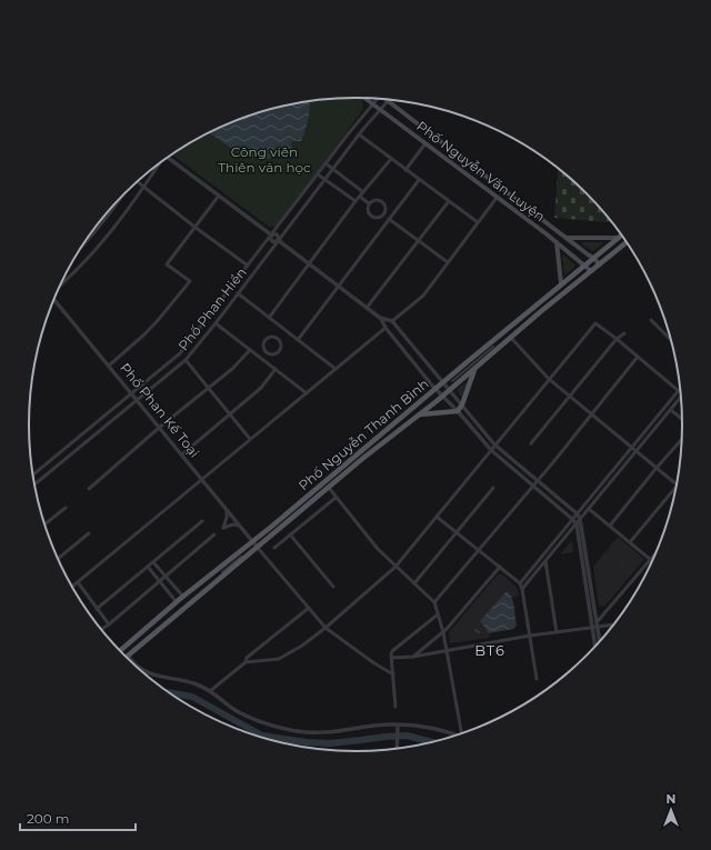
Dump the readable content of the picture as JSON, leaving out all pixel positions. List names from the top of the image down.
{
  "streets": {
    "main road": ["Phố Nguyễn Văn Luyện", "Phố Nguyễn Thanh Bình"],
    "street": ["Phố Phan Hiền", "Phố Phan Kế Toại"]
  },
  "crossings": [
    ["Phố Nguyễn Văn Luyện", "Phố Phan Hiền"],
    ["Phố Nguyễn Văn Luyện", "Phố Nguyễn Thanh Bình"],
    ["Phố Phan Hiền", "Phố Phan Kế Toại"],
    ["Phố Phan Kế Toại", "Phố Nguyễn Thanh Bình"]
  ],
  "districts": ["BT6"],
  "parks": ["Công viên Thiên văn học"],
  "scale_bar": "200 m",
  "north": "top"
}
